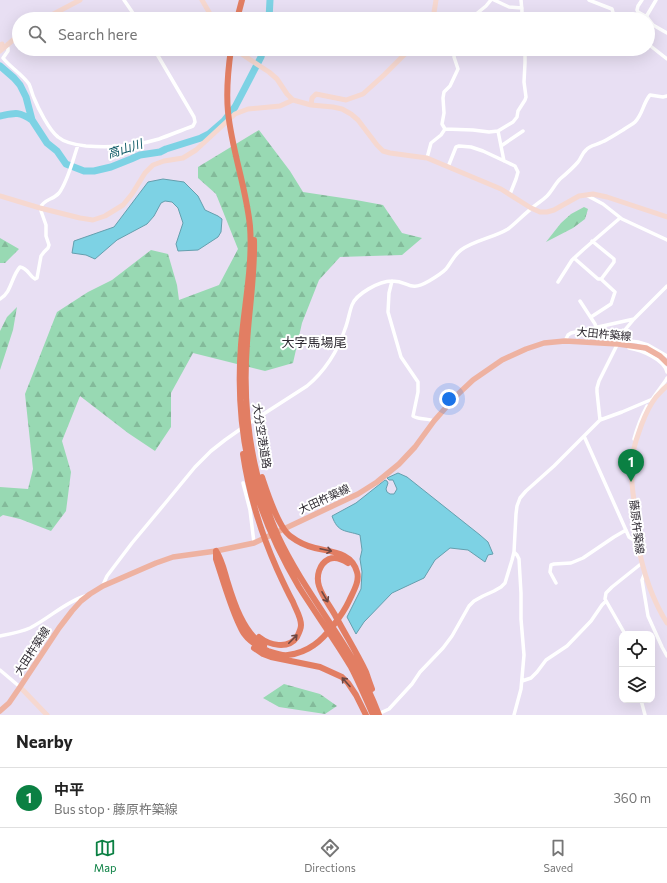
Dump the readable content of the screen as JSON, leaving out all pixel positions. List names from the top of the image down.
{
  "streets": {
    "highway": ["大分空港道路"],
    "main road": ["大田杵築線"],
    "street": ["藤原杵築線"]
  },
  "districts": ["大字馬場尾"],
  "water": ["高山川"],
  "page": {
    "search": "Search here",
    "pins": "1",
    "heading": "Nearby",
    "list": [
      {
        "mark": "1",
        "name": "中平",
        "note": "Bus stop · 藤原杵築線",
        "value": "360 m"
      }
    ],
    "nav": ["Map", "Directions", "Saved"]
  }
}
